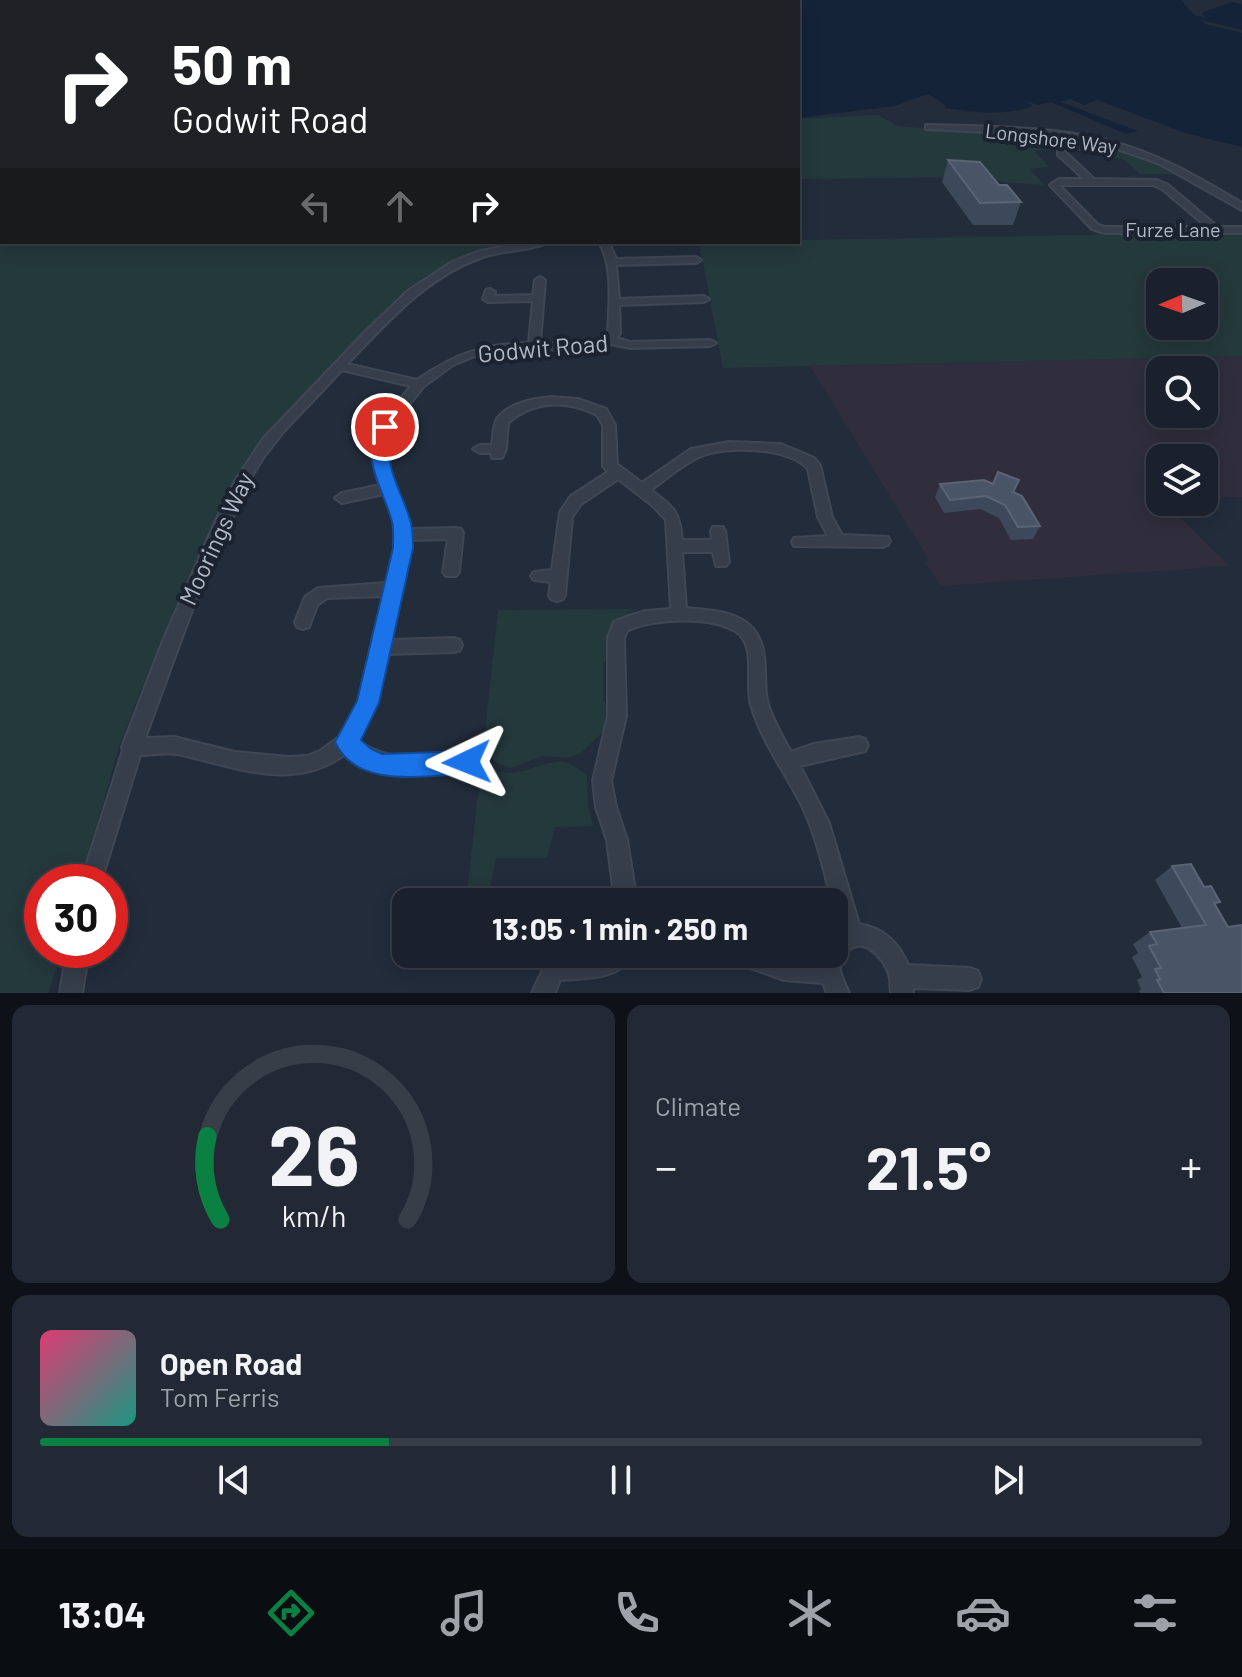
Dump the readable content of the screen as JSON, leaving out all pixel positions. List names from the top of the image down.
{
  "streets": {
    "street": [
      "Longshore Way",
      "Furze Lane",
      "Godwit Road",
      "Moorings Way"
    ]
  },
  "north": "left",
  "page": {
    "turn": ["50 m", "Godwit Road"],
    "limit": "30",
    "trip": "13:05 · 1 min · 250 m",
    "tile": "Climate",
    "heat": ["−", "21.5°", "+"],
    "song": ["Open Road", "Tom Ferris"],
    "tabs": "13:04",
    "gauge": ["26", "km/h"]
  }
}
